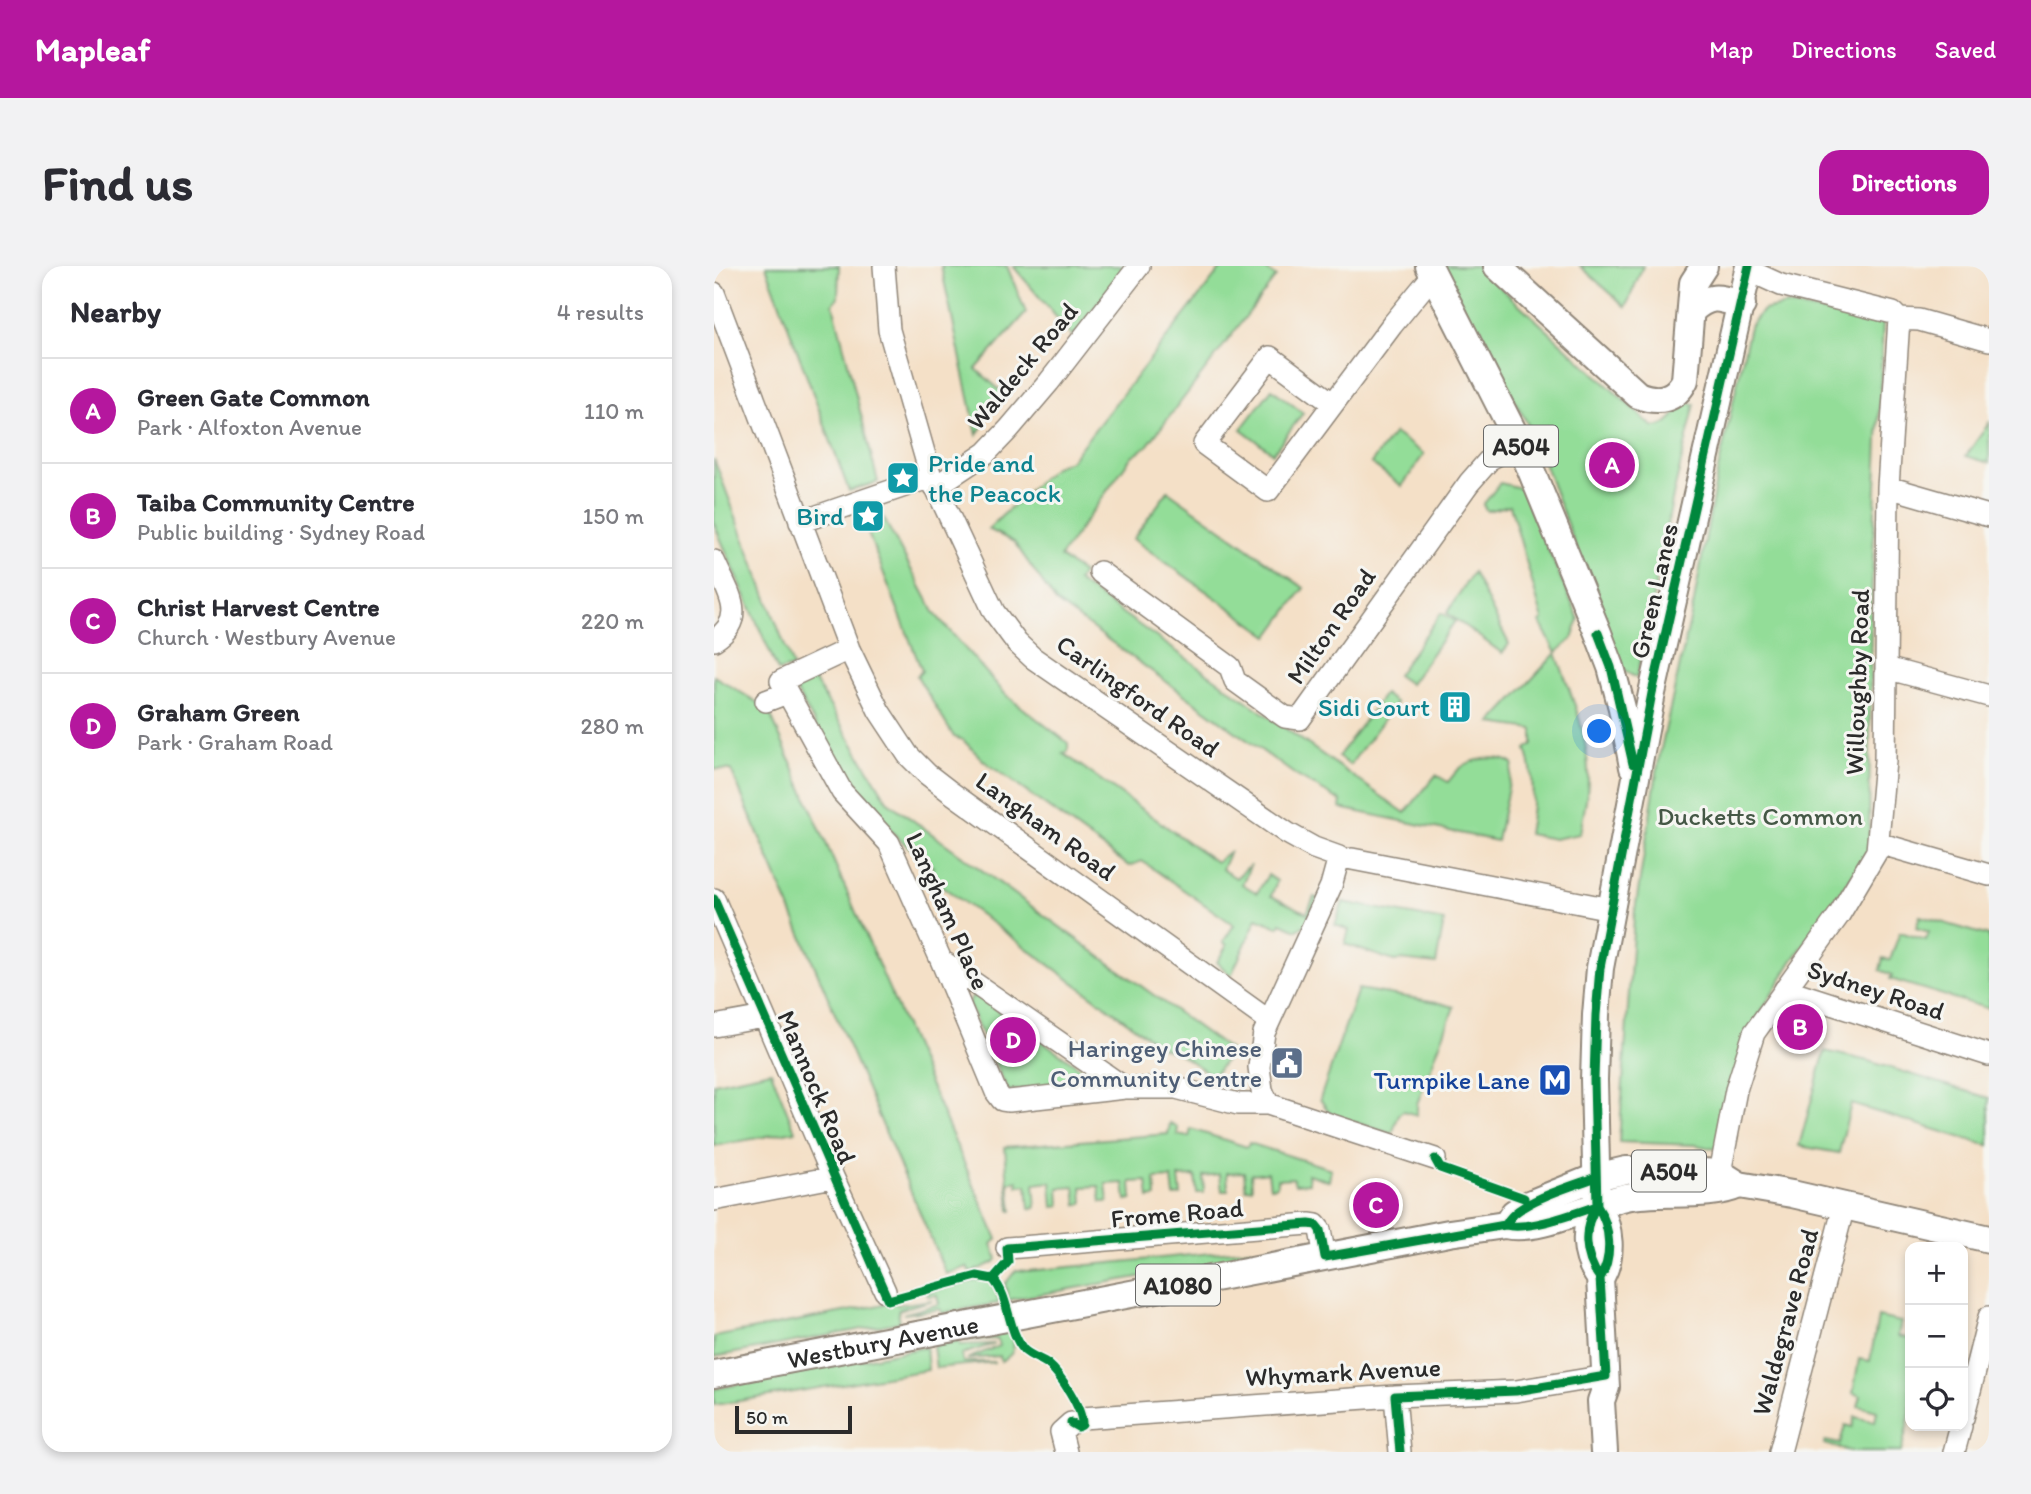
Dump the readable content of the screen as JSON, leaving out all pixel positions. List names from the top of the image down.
{
  "streets": {
    "main road": [
      "A504",
      "Green Lanes",
      "A1080",
      "Westbury Avenue"
    ],
    "street": [
      "Waldeck Road",
      "Milton Road",
      "Willoughby Road",
      "Carlingford Road",
      "Langham Road",
      "Langham Place",
      "Sydney Road",
      "Mannock Road",
      "Frome Road",
      "Waldegrave Road",
      "Whymark Avenue"
    ]
  },
  "crossings": [
    ["Waldeck Road", "Carlingford Road"],
    ["Waldeck Road", "Langham Road"],
    ["A504", "Green Lanes"],
    ["A504", "Milton Road"],
    ["A504", "Willoughby Road"],
    ["A504", "Waldegrave Road"],
    ["A504", "Westbury Avenue"],
    ["Green Lanes", "Carlingford Road"],
    ["Green Lanes", "Westbury Avenue"],
    ["Green Lanes", "Whymark Avenue"],
    ["Willoughby Road", "Sydney Road"],
    ["Frome Road", "Westbury Avenue"]
  ],
  "parks": ["Ducketts Common"],
  "places": {
    "place": ["Pride and the Peacock", "Bird"],
    "building": ["Sidi Court"],
    "public building": ["Haringey Chinese Community Centre"],
    "metro station": ["Turnpike Lane"]
  },
  "scale_bar": "50 m",
  "page": {
    "header": "Mapleaf",
    "nav": ["Map", "Directions", "Saved"],
    "buttons": "Directions",
    "title": "Find us",
    "heading": ["Nearby", "4 results"],
    "list": [
      {
        "mark": "A",
        "name": "Green Gate Common",
        "note": "Park · Alfoxton Avenue",
        "value": "110 m"
      },
      {
        "mark": "B",
        "name": "Taiba Community Centre",
        "note": "Public building · Sydney Road",
        "value": "150 m"
      },
      {
        "mark": "C",
        "name": "Christ Harvest Centre",
        "note": "Church · Westbury Avenue",
        "value": "220 m"
      },
      {
        "mark": "D",
        "name": "Graham Green",
        "note": "Park · Graham Road",
        "value": "280 m"
      }
    ],
    "pins": [
      "A",
      "B",
      "D",
      "C"
    ],
    "map_buttons": ["+", "−"],
    "scale": "50 m"
  }
}
